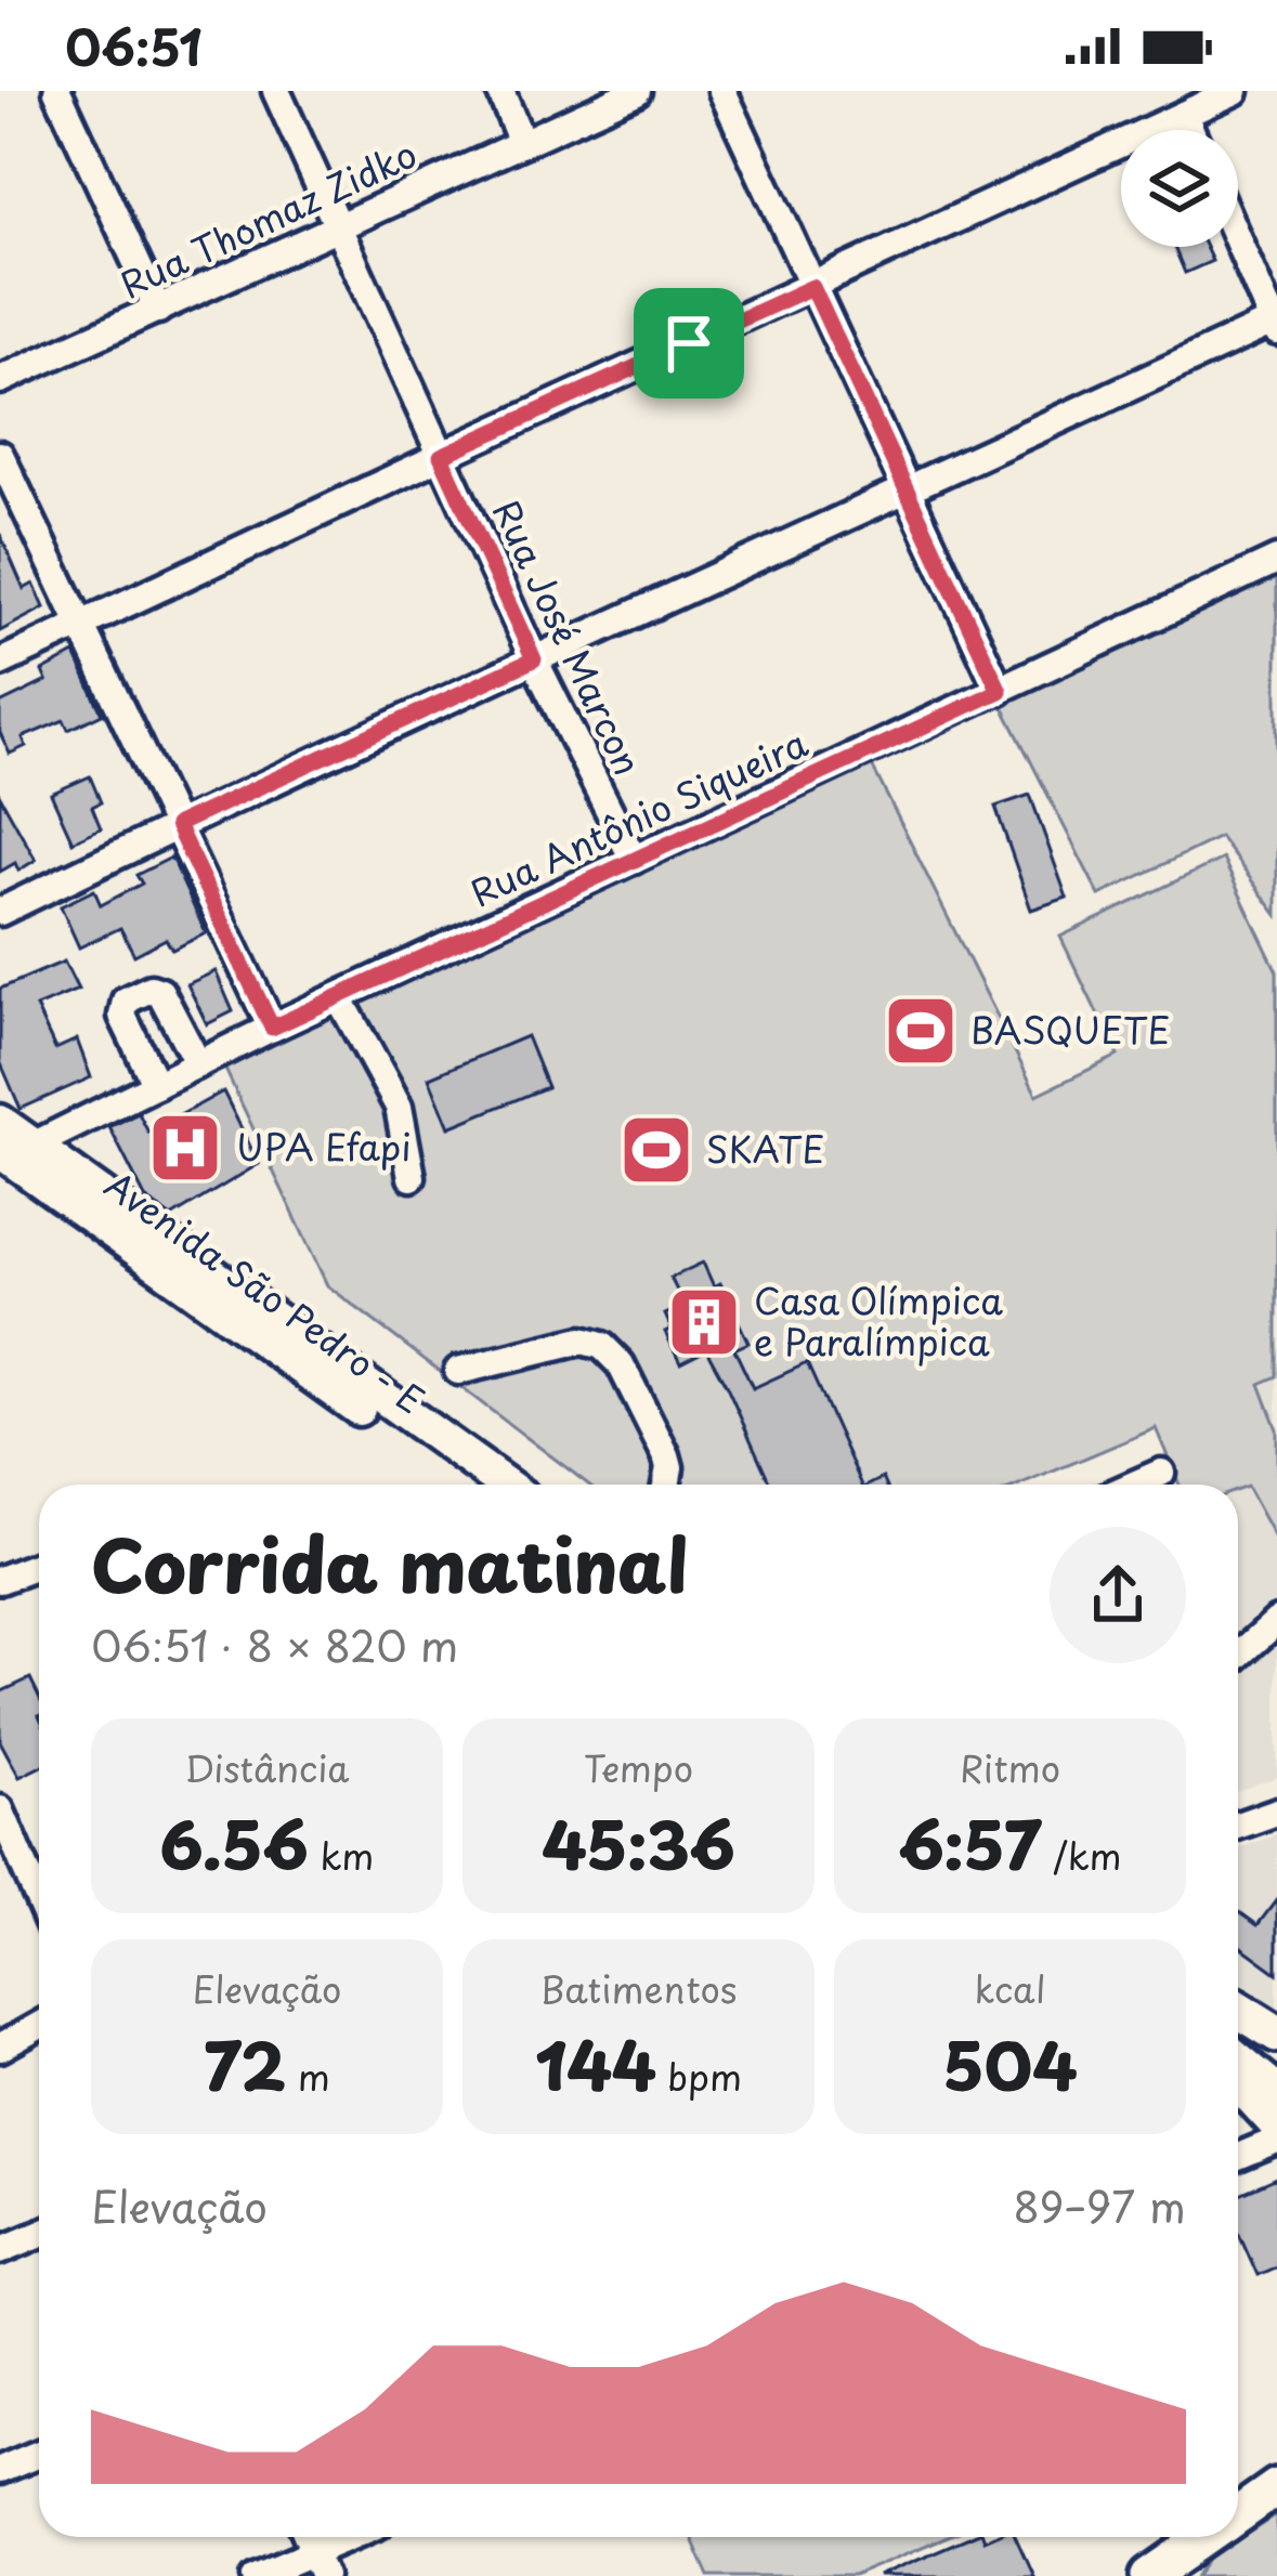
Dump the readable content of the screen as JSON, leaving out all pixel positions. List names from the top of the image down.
{
  "streets": {
    "main road": ["Avenida São Pedro - E"],
    "street": ["Rua Thomaz Zidko", "Rua José Marcon", "Rua Antônio Siqueira"]
  },
  "crossings": [
    ["Rua Thomaz Zidko", "Rua José Marcon"],
    ["Rua José Marcon", "Rua Antônio Siqueira"],
    ["Rua Antônio Siqueira", "Avenida São Pedro - E"]
  ],
  "places": {
    "sports": ["BASQUETE", "SKATE"],
    "hospital": ["UPA Efapi"],
    "building": ["Casa Olímpica e Paralímpica"]
  },
  "page": {
    "status": "06:51",
    "heading": ["Corrida matinal", "06:51 · 8 × 820 m"],
    "stats": [
      ["Distância", "6.56 km"],
      ["Tempo", "45:36"],
      ["Ritmo", "6:57 /km"],
      ["Elevação", "72 m"],
      ["Batimentos", "144 bpm"],
      ["kcal", "504"]
    ],
    "chart": ["Elevação", "89–97 m"]
  }
}
